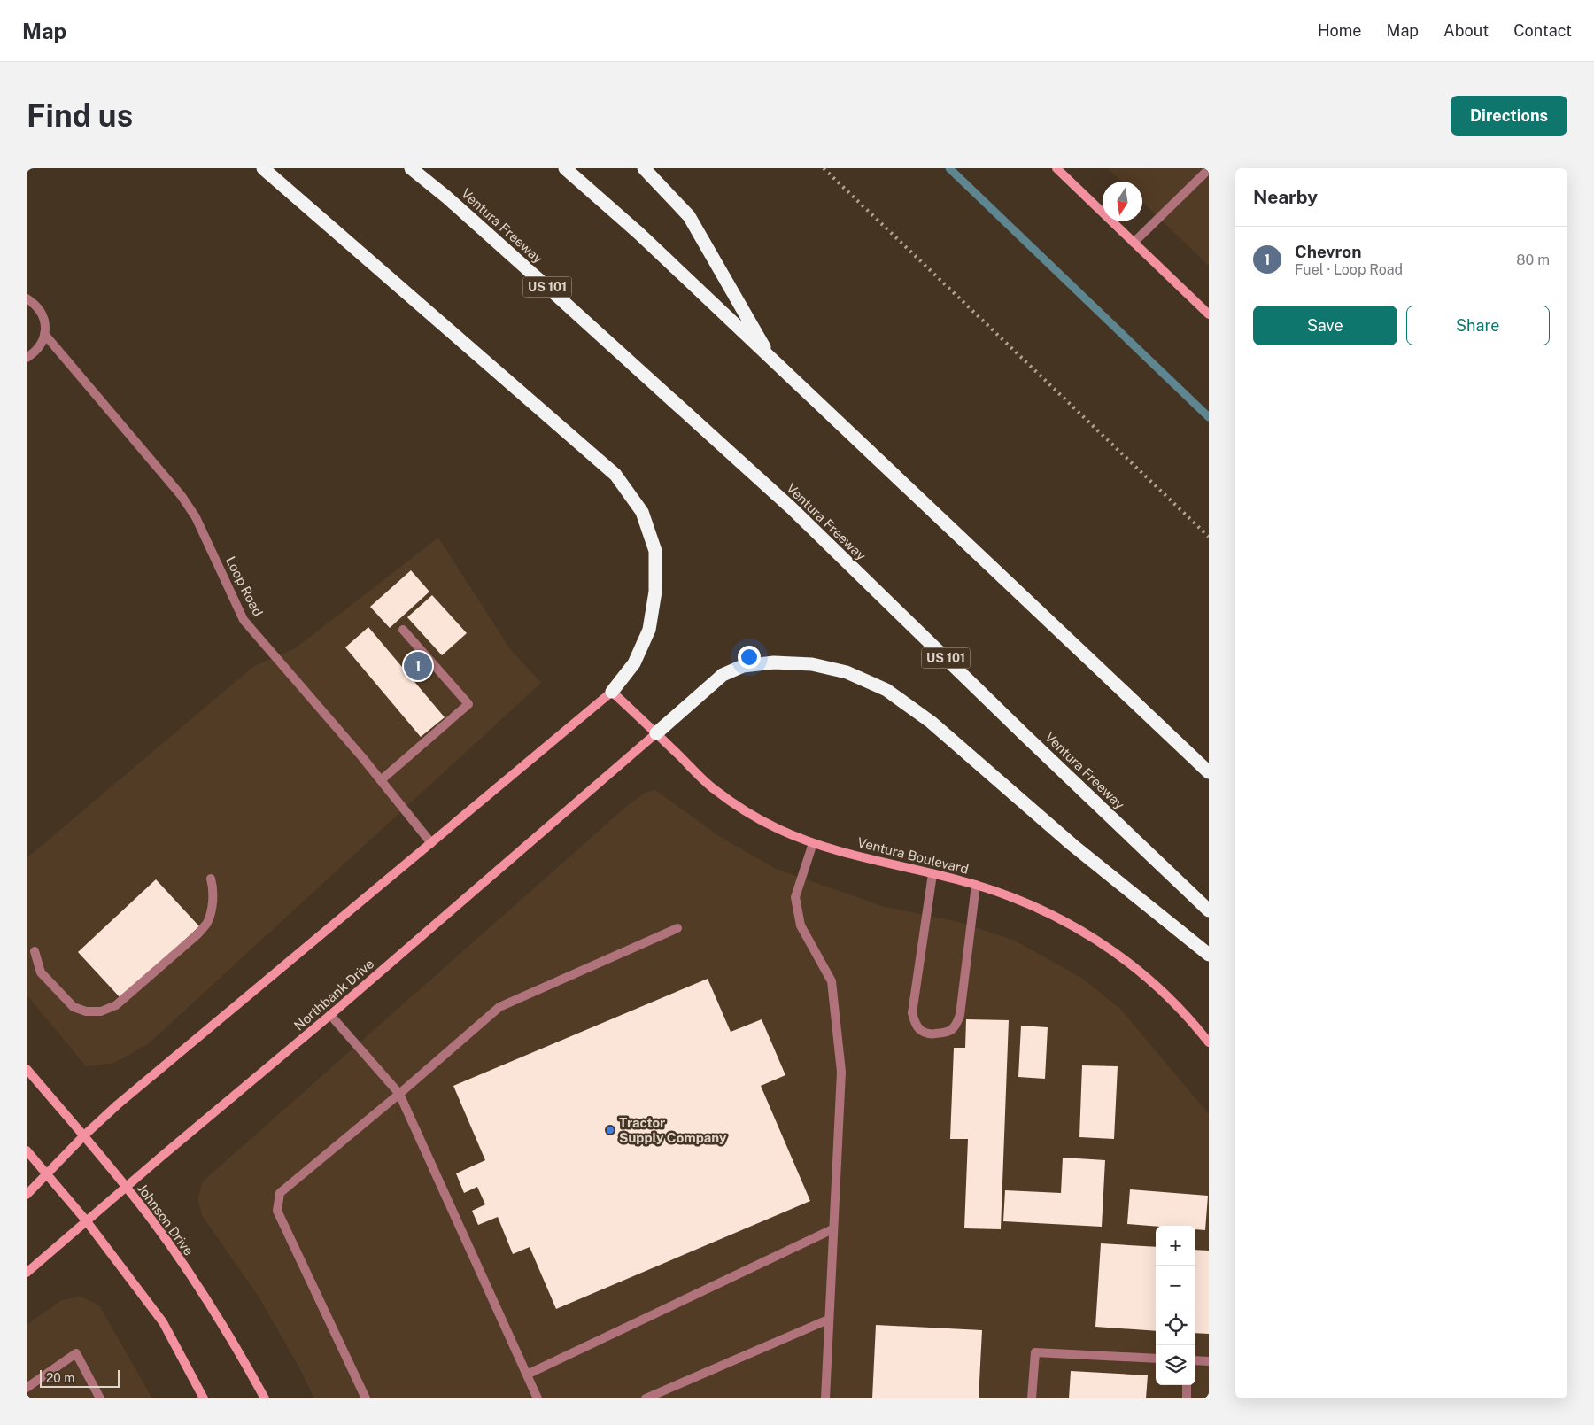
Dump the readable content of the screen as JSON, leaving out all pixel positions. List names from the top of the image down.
{
  "streets": {
    "highway": ["Ventura Freeway", "US 101"],
    "main road": ["Ventura Boulevard", "Northbank Drive", "Johnson Drive"],
    "street": ["Loop Road"]
  },
  "crossings": [
    ["Ventura Boulevard", "Northbank Drive"],
    ["Northbank Drive", "Johnson Drive"]
  ],
  "places": ["Tractor Supply Company"],
  "scale_bar": "20 m",
  "north": "bottom",
  "page": {
    "header": "Map",
    "nav": [
      "Home",
      "Map",
      "About",
      "Contact"
    ],
    "buttons": [
      "Directions",
      ["Save", "Share"]
    ],
    "title": "Find us",
    "heading": "Nearby",
    "list": [
      {
        "mark": "1",
        "name": "Chevron",
        "note": "Fuel · Loop Road",
        "value": "80 m"
      }
    ],
    "pins": "1",
    "map_buttons": ["+", "−"],
    "scale": "20 m"
  }
}
